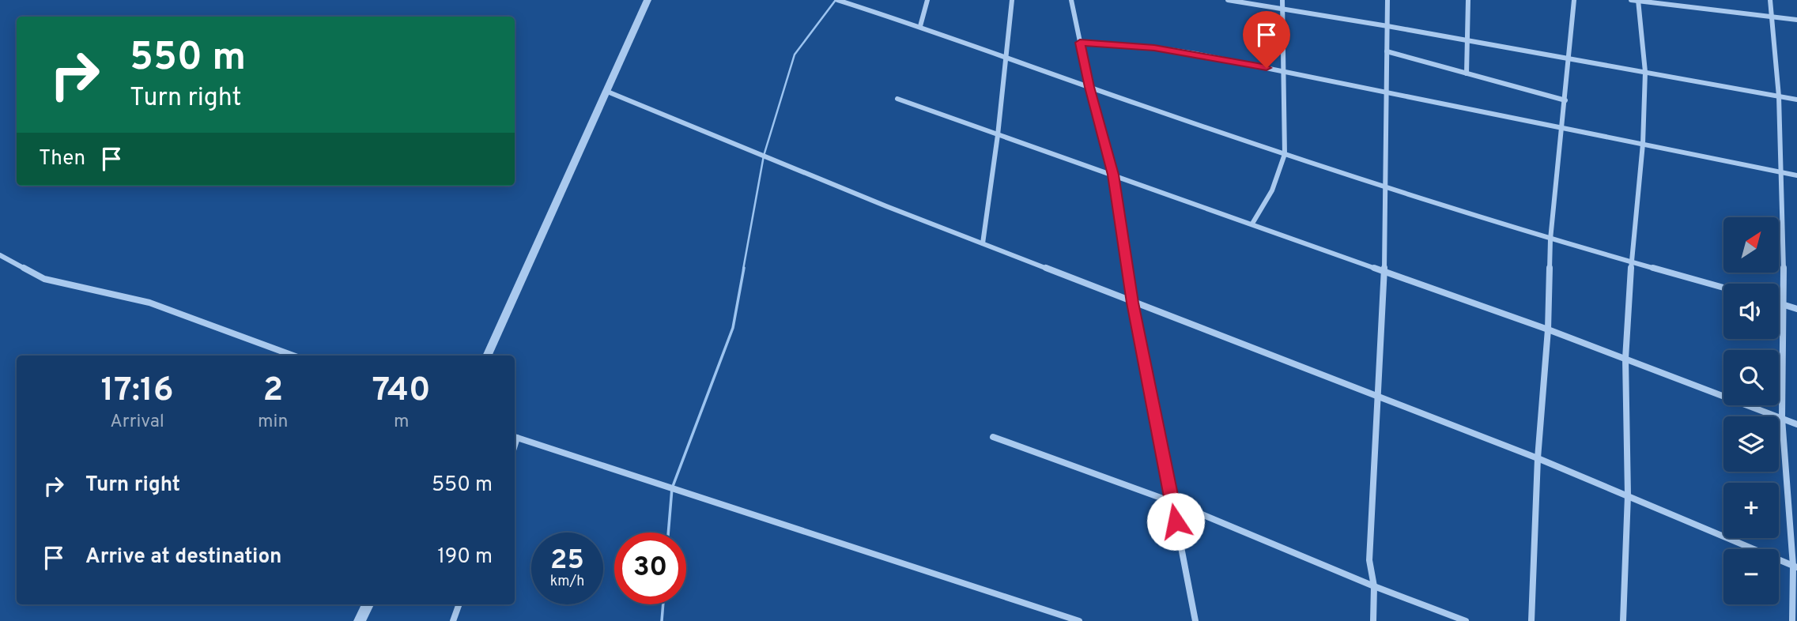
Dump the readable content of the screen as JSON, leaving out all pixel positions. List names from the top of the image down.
{
  "north": "top right",
  "page": {
    "turn": ["550 m", "Turn right"],
    "then": "Then",
    "map_buttons": ["+", "−"],
    "eta": [
      "17:16",
      "Arrival",
      "2",
      "min",
      "740",
      "m"
    ],
    "list": [
      {
        "name": "Turn right",
        "value": "550 m"
      },
      {
        "name": "Arrive at destination",
        "value": "190 m"
      }
    ],
    "speed": "25 km/h",
    "limit": "30"
  }
}
